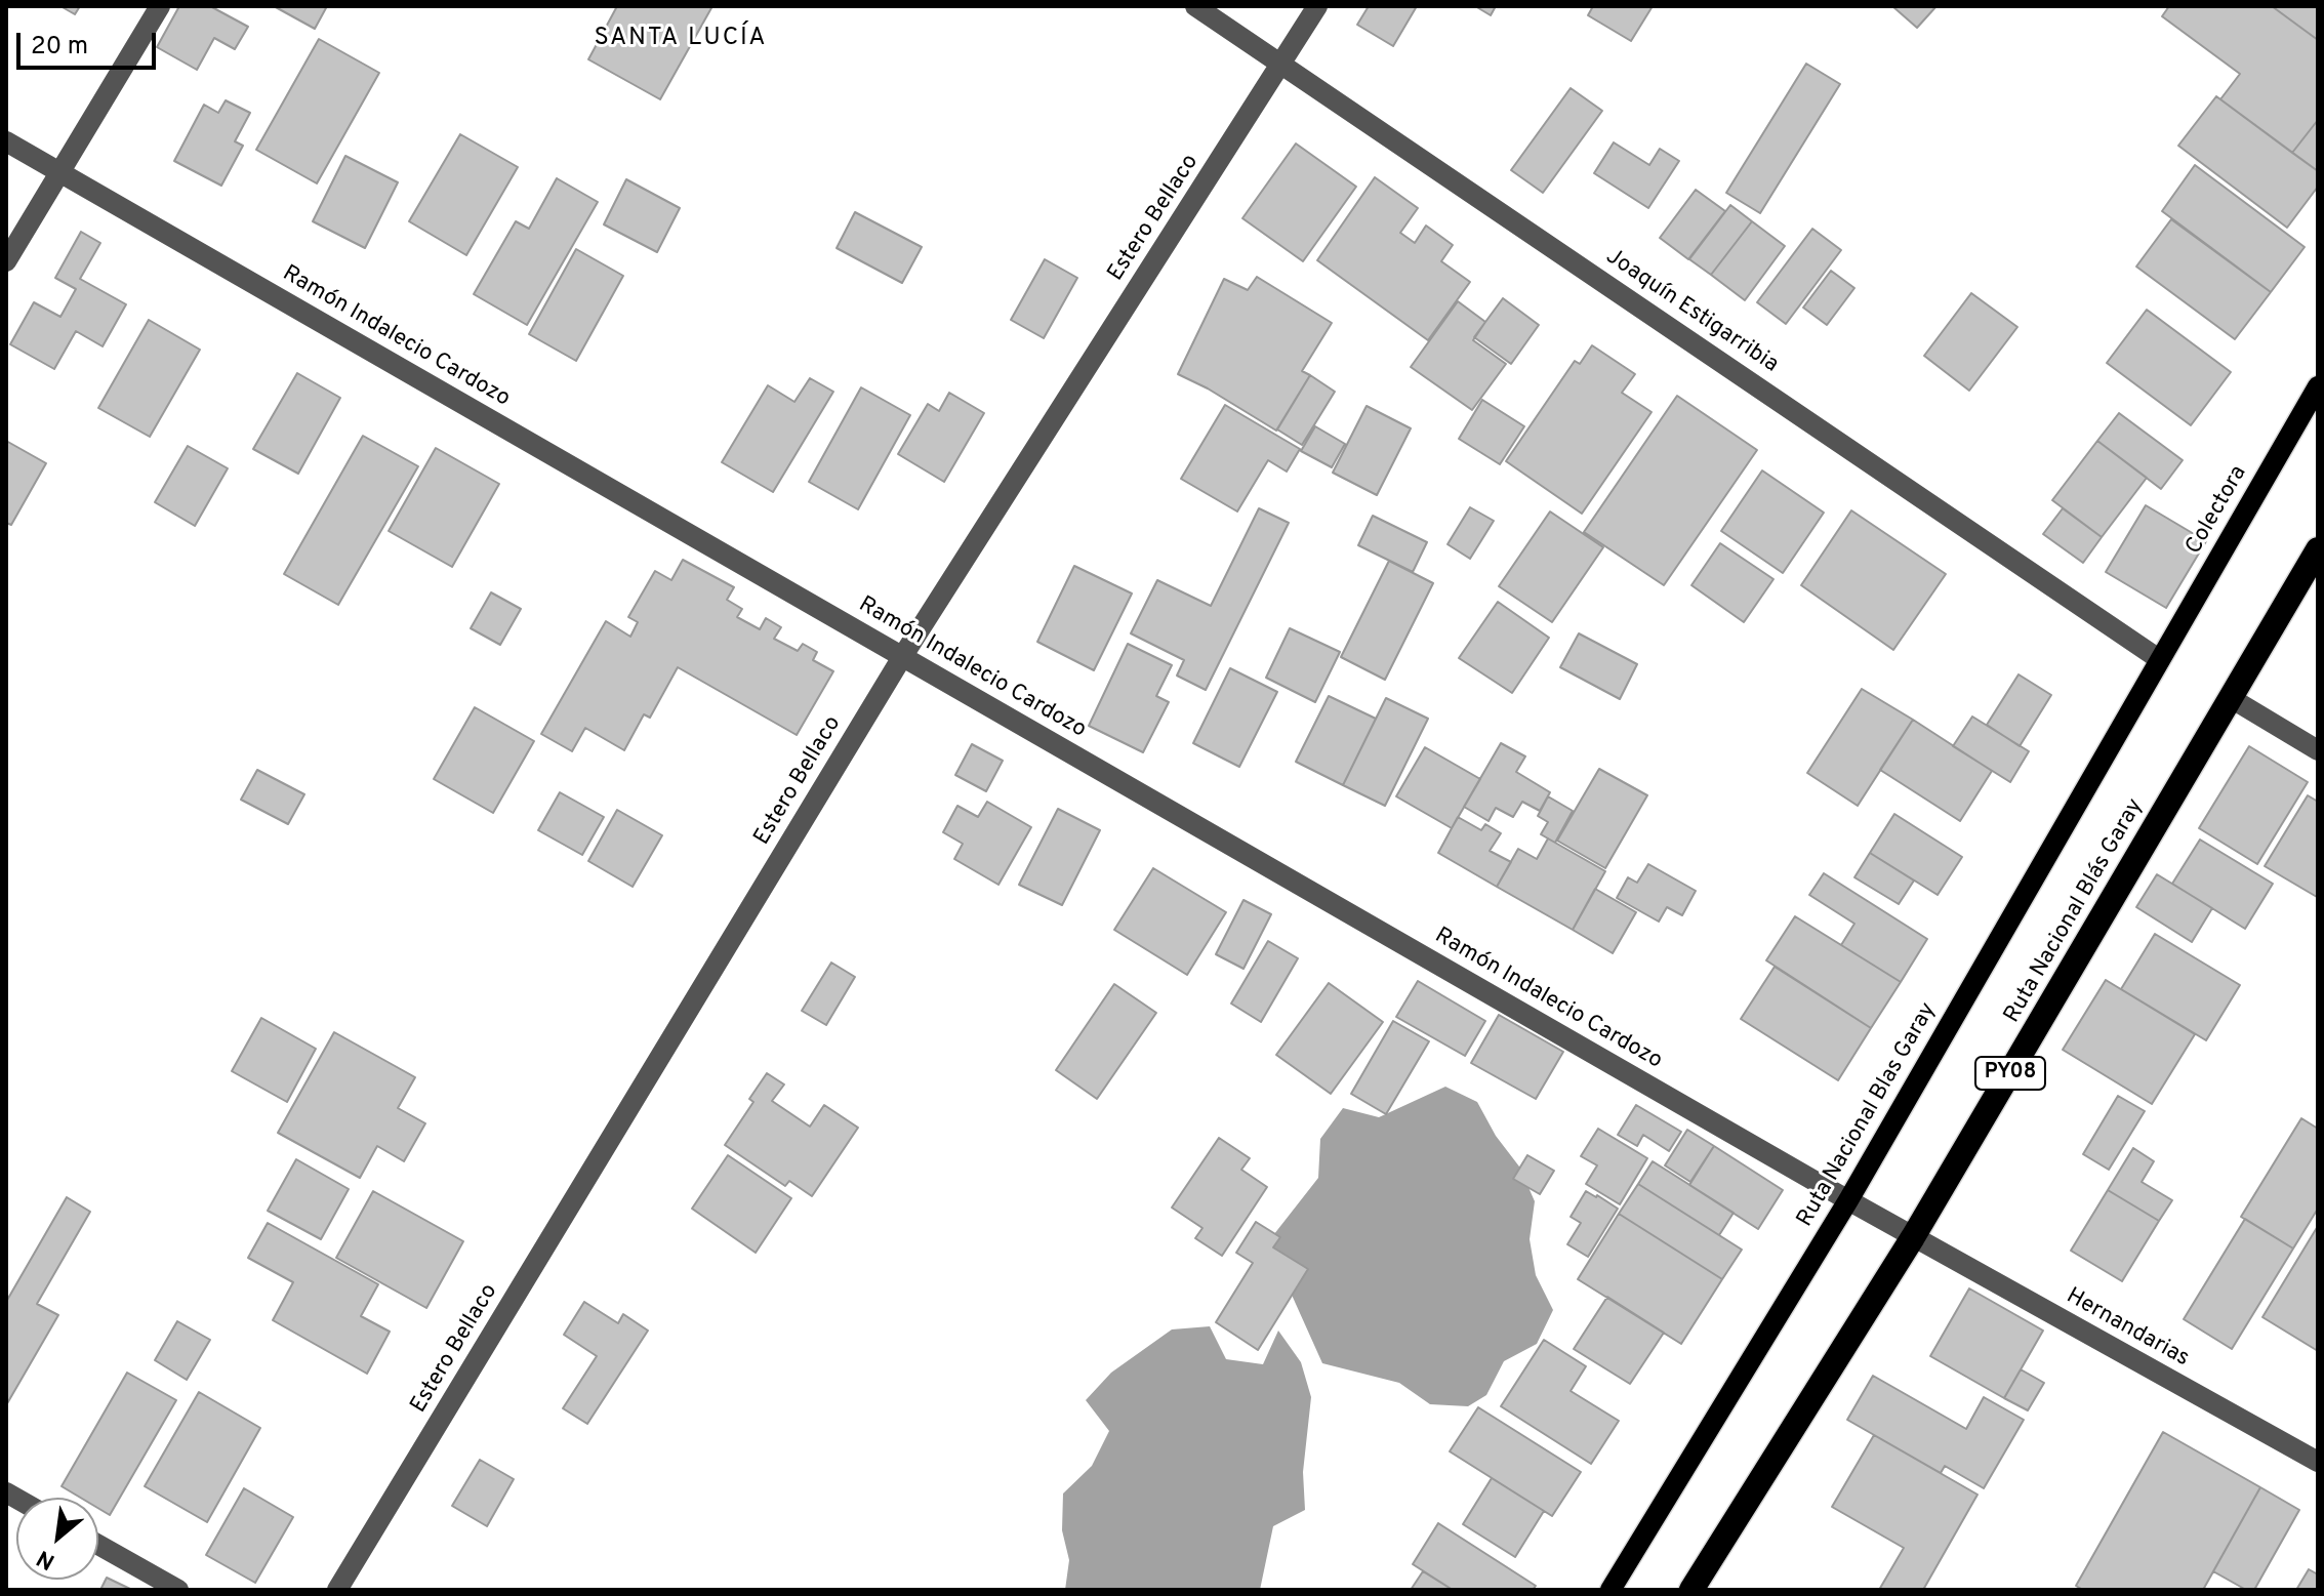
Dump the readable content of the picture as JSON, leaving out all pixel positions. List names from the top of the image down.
{
  "streets": {
    "highway": ["Ruta Nacional Blás Garay", "PY08"],
    "main road": ["Colectora", "Ruta Nacional Blas Garay"],
    "street": [
      "Estero Bellaco",
      "Joaquín Estigarribia",
      "Ramón Indalecio Cardozo",
      "Hernandarias"
    ]
  },
  "crossings": [
    ["Estero Bellaco", "Joaquín Estigarribia"],
    ["Estero Bellaco", "Ramón Indalecio Cardozo"],
    ["Joaquín Estigarribia", "Colectora"],
    ["Joaquín Estigarribia", "Ruta Nacional Blas Garay"],
    ["Ramón Indalecio Cardozo", "Ruta Nacional Blás Garay"],
    ["Ramón Indalecio Cardozo", "Ruta Nacional Blas Garay"],
    ["Ramón Indalecio Cardozo", "Hernandarias"],
    ["Colectora", "Ruta Nacional Blas Garay"],
    ["Ruta Nacional Blás Garay", "Hernandarias"]
  ],
  "districts": ["SANTA LUCÍA"],
  "scale_bar": "20 m",
  "north": "bottom left"
}
